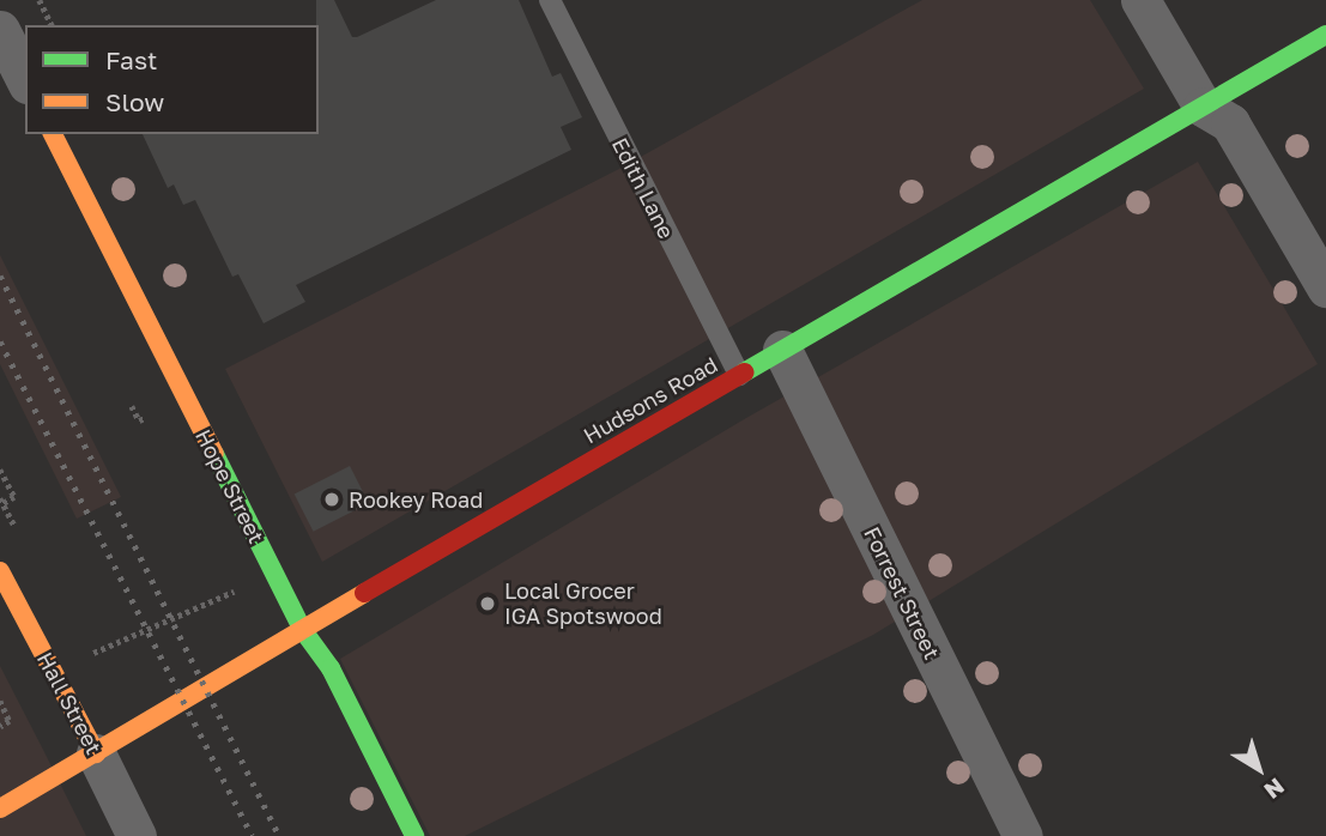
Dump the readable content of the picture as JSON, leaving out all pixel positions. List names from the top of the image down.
{
  "streets": {
    "street": [
      "Hudsons Road",
      "Hope Street",
      "Forrest Street",
      "Hall Street"
    ],
    "lane": ["Edith Lane"]
  },
  "crossings": [
    ["Edith Lane", "Hudsons Road"],
    ["Hudsons Road", "Hope Street"],
    ["Hudsons Road", "Forrest Street"],
    ["Hudsons Road", "Hall Street"]
  ],
  "places": ["Rookey Road", "Local Grocer IGA Spotswood"],
  "legend": ["Fast", "Slow"],
  "north": "bottom right"
}
